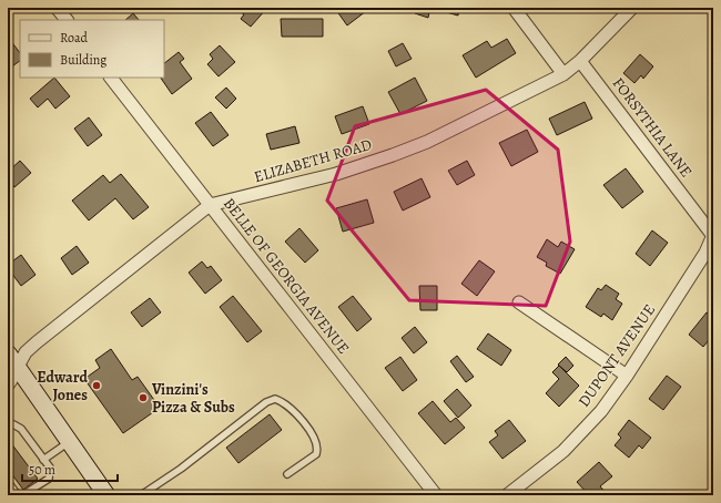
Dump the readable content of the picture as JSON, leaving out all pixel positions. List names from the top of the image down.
{
  "streets": {
    "street": [
      "FORSYTHIA LANE",
      "ELIZABETH ROAD",
      "BELLE OF GEORGIA AVENUE",
      "DUPONT AVENUE"
    ]
  },
  "crossings": [
    ["FORSYTHIA LANE", "ELIZABETH ROAD"],
    ["FORSYTHIA LANE", "DUPONT AVENUE"],
    ["ELIZABETH ROAD", "BELLE OF GEORGIA AVENUE"]
  ],
  "places": ["Edward Jones", "Vinzini's Pizza & Subs"],
  "legend": ["Road", "Building"],
  "scale_bar": "50 m"
}
